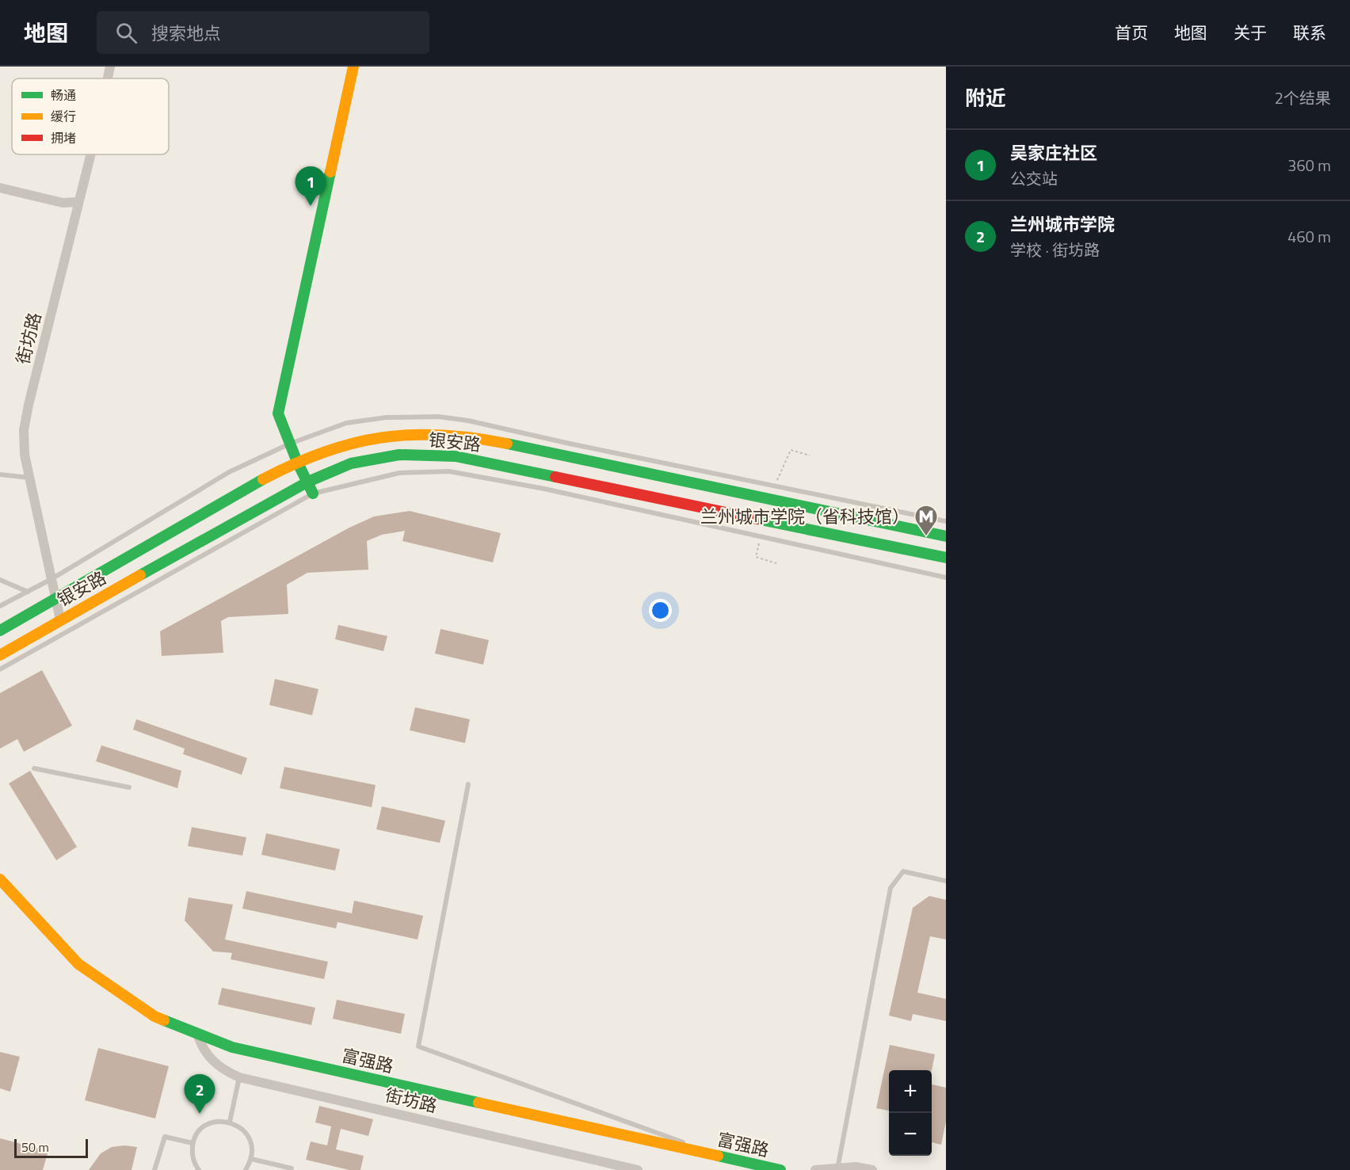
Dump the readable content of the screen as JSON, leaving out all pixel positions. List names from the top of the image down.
{
  "streets": {
    "main road": ["银安路", "富强路"],
    "street": ["街坊路"]
  },
  "crossings": [
    ["街坊路", "银安路"],
    ["街坊路", "富强路"]
  ],
  "places": {
    "metro station": ["兰州城市学院（省科技馆）"]
  },
  "legend": ["畅通", "缓行", "拥堵"],
  "scale_bar": "50 m",
  "page": {
    "header": "地图",
    "search": "搜索地点",
    "nav": [
      "首页",
      "地图",
      "关于",
      "联系"
    ],
    "heading": ["附近", "2个结果"],
    "list": [
      {
        "mark": "1",
        "name": "吴家庄社区",
        "note": "公交站",
        "value": "360 m"
      },
      {
        "mark": "2",
        "name": "兰州城市学院",
        "note": "学校 · 街坊路",
        "value": "460 m"
      }
    ],
    "pins": ["1", "2"],
    "map_buttons": ["+", "−"],
    "scale": "50 m"
  }
}
